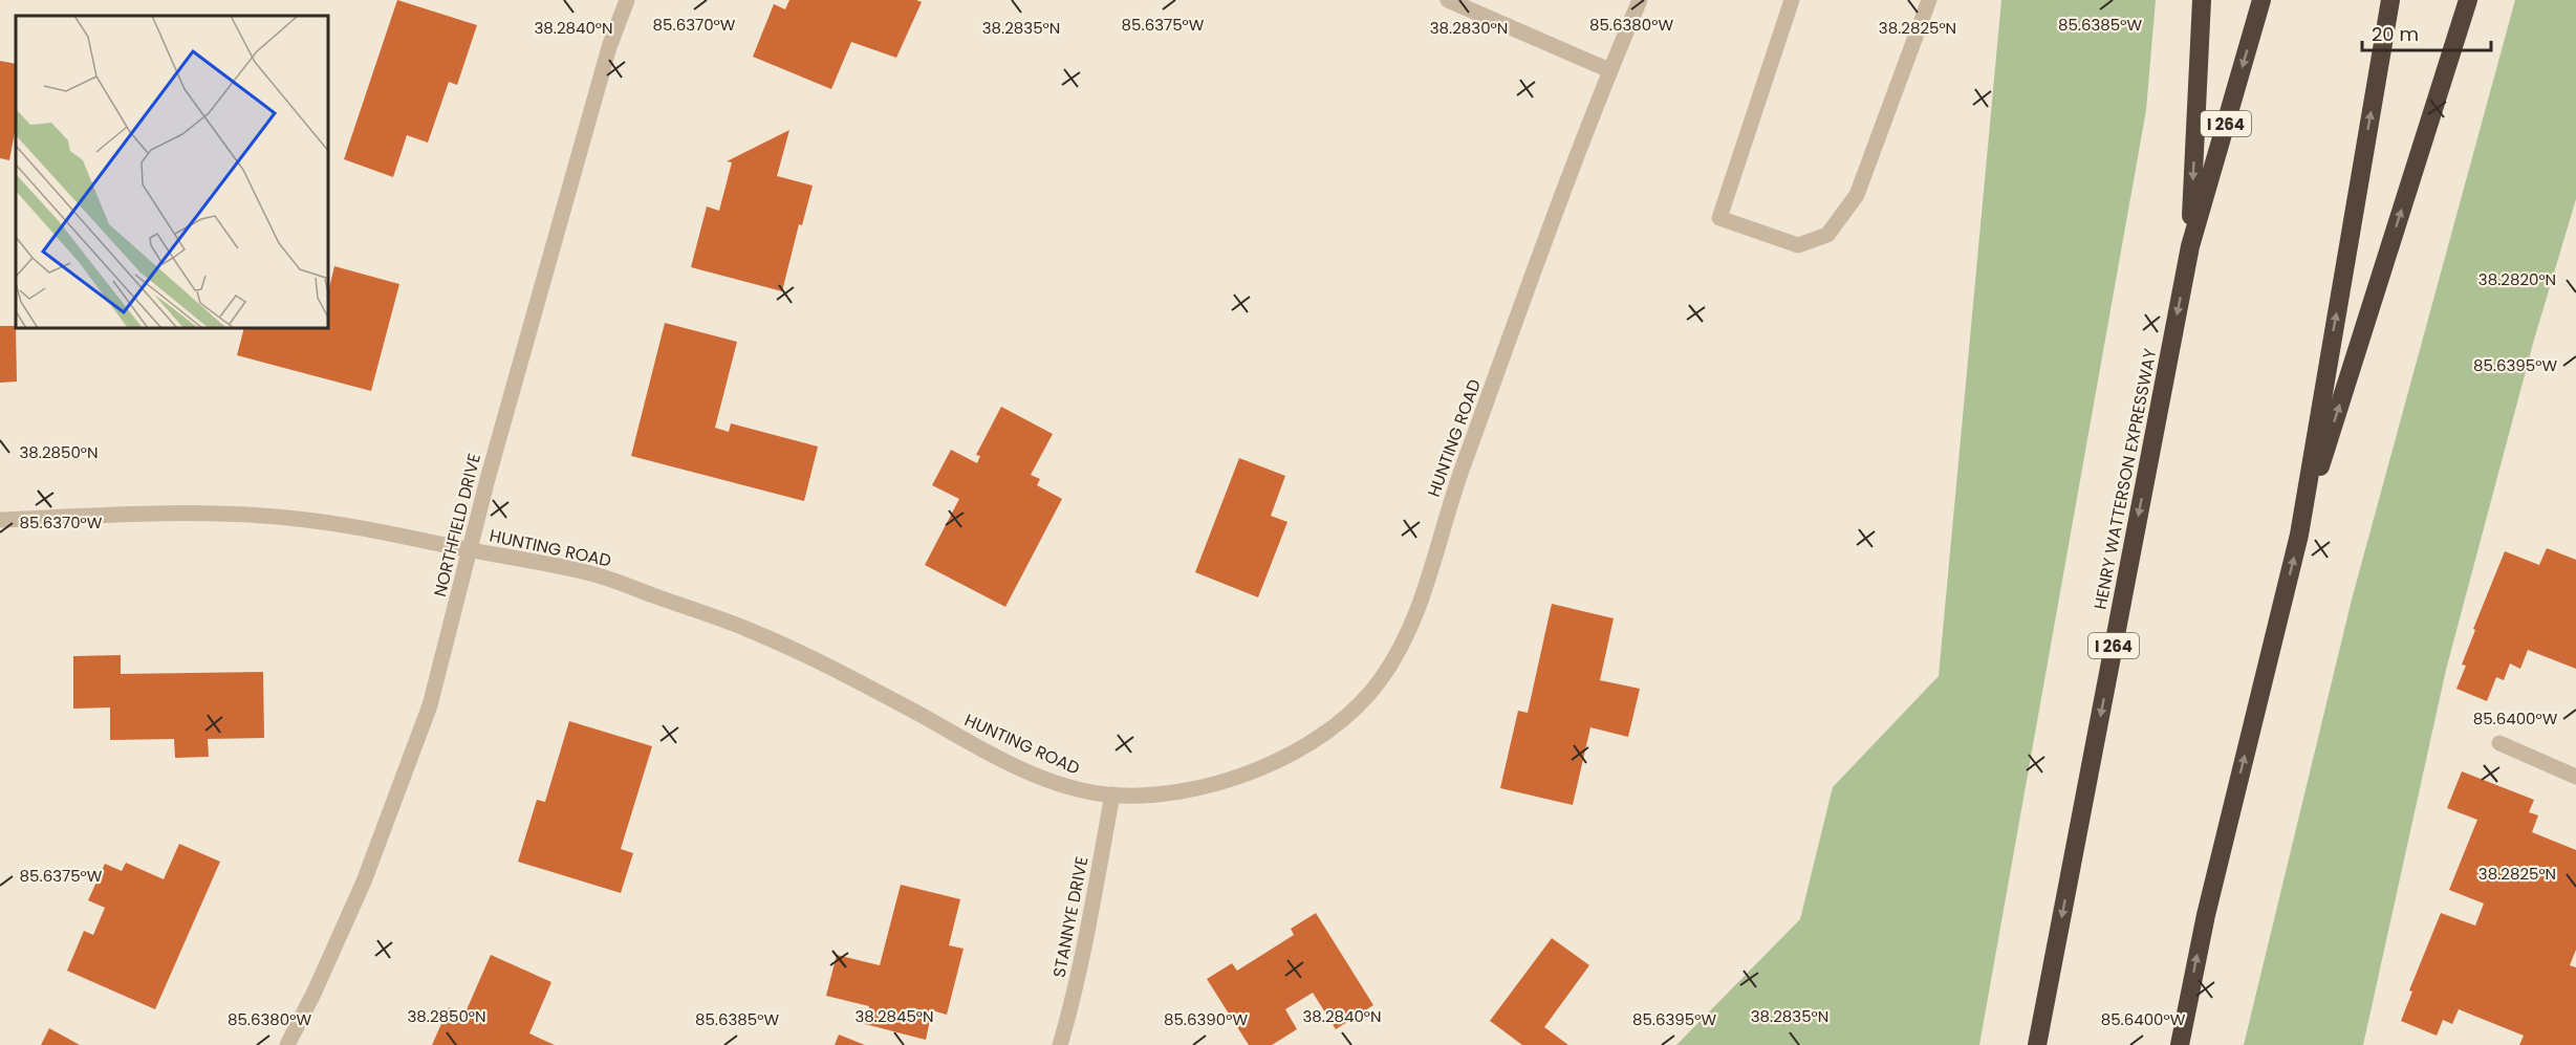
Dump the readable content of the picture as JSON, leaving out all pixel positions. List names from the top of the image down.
{
  "streets": {
    "highway": ["I 264", "HENRY WATTERSON EXPRESSWAY"],
    "street": ["HUNTING ROAD", "NORTHFIELD DRIVE", "STANNYE DRIVE"]
  },
  "crossings": [
    ["HUNTING ROAD", "NORTHFIELD DRIVE"],
    ["HUNTING ROAD", "STANNYE DRIVE"]
  ],
  "scale_bar": "20 m",
  "coordinates": [
    "85.6370°W",
    "85.6375°W",
    "85.6380°W",
    "85.6385°W",
    "38.2840°N",
    "38.2835°N",
    "38.2830°N",
    "38.2825°N",
    "38.2820°N",
    "85.6395°W",
    "38.2850°N",
    "85.6400°W",
    "38.2845°N",
    "85.6390°W"
  ]
}
